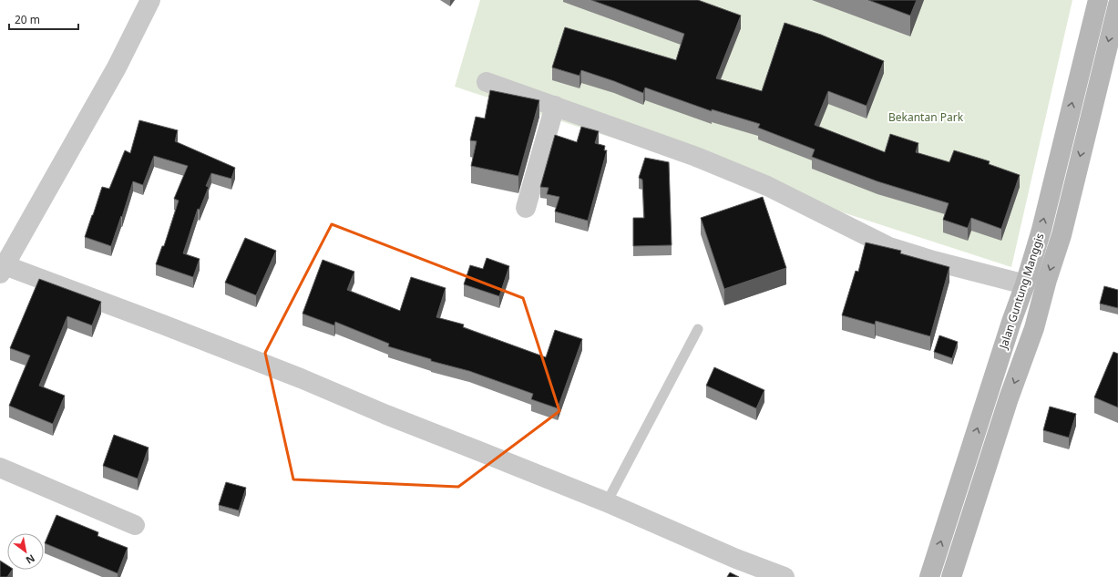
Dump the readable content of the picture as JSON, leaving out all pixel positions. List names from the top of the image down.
{
  "streets": {
    "street": ["Jalan Guntung Manggis"]
  },
  "parks": ["Bekantan Park"],
  "scale_bar": "20 m",
  "north": "bottom right"
}
